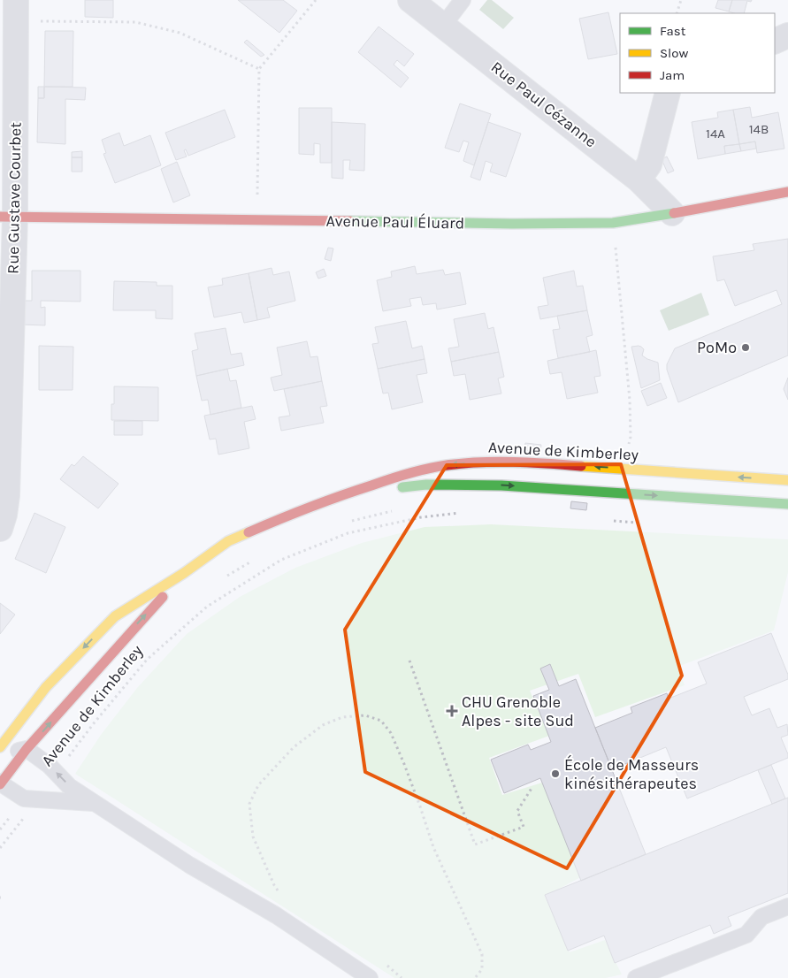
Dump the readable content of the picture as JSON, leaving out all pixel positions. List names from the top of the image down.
{
  "streets": {
    "main road": ["Avenue Paul Éluard", "Avenue de Kimberley"],
    "street": ["Rue Paul Cézanne", "Rue Gustave Courbet"]
  },
  "crossings": [
    ["Rue Paul Cézanne", "Avenue Paul Éluard"],
    ["Rue Gustave Courbet", "Avenue Paul Éluard"]
  ],
  "places": {
    "other": ["PoMo", "École de Masseurs kinésithérapeutes"],
    "health": ["CHU Grenoble Alpes - site Sud"]
  },
  "house_numbers": ["14B", "14A"],
  "legend": ["Fast", "Slow", "Jam"]
}
